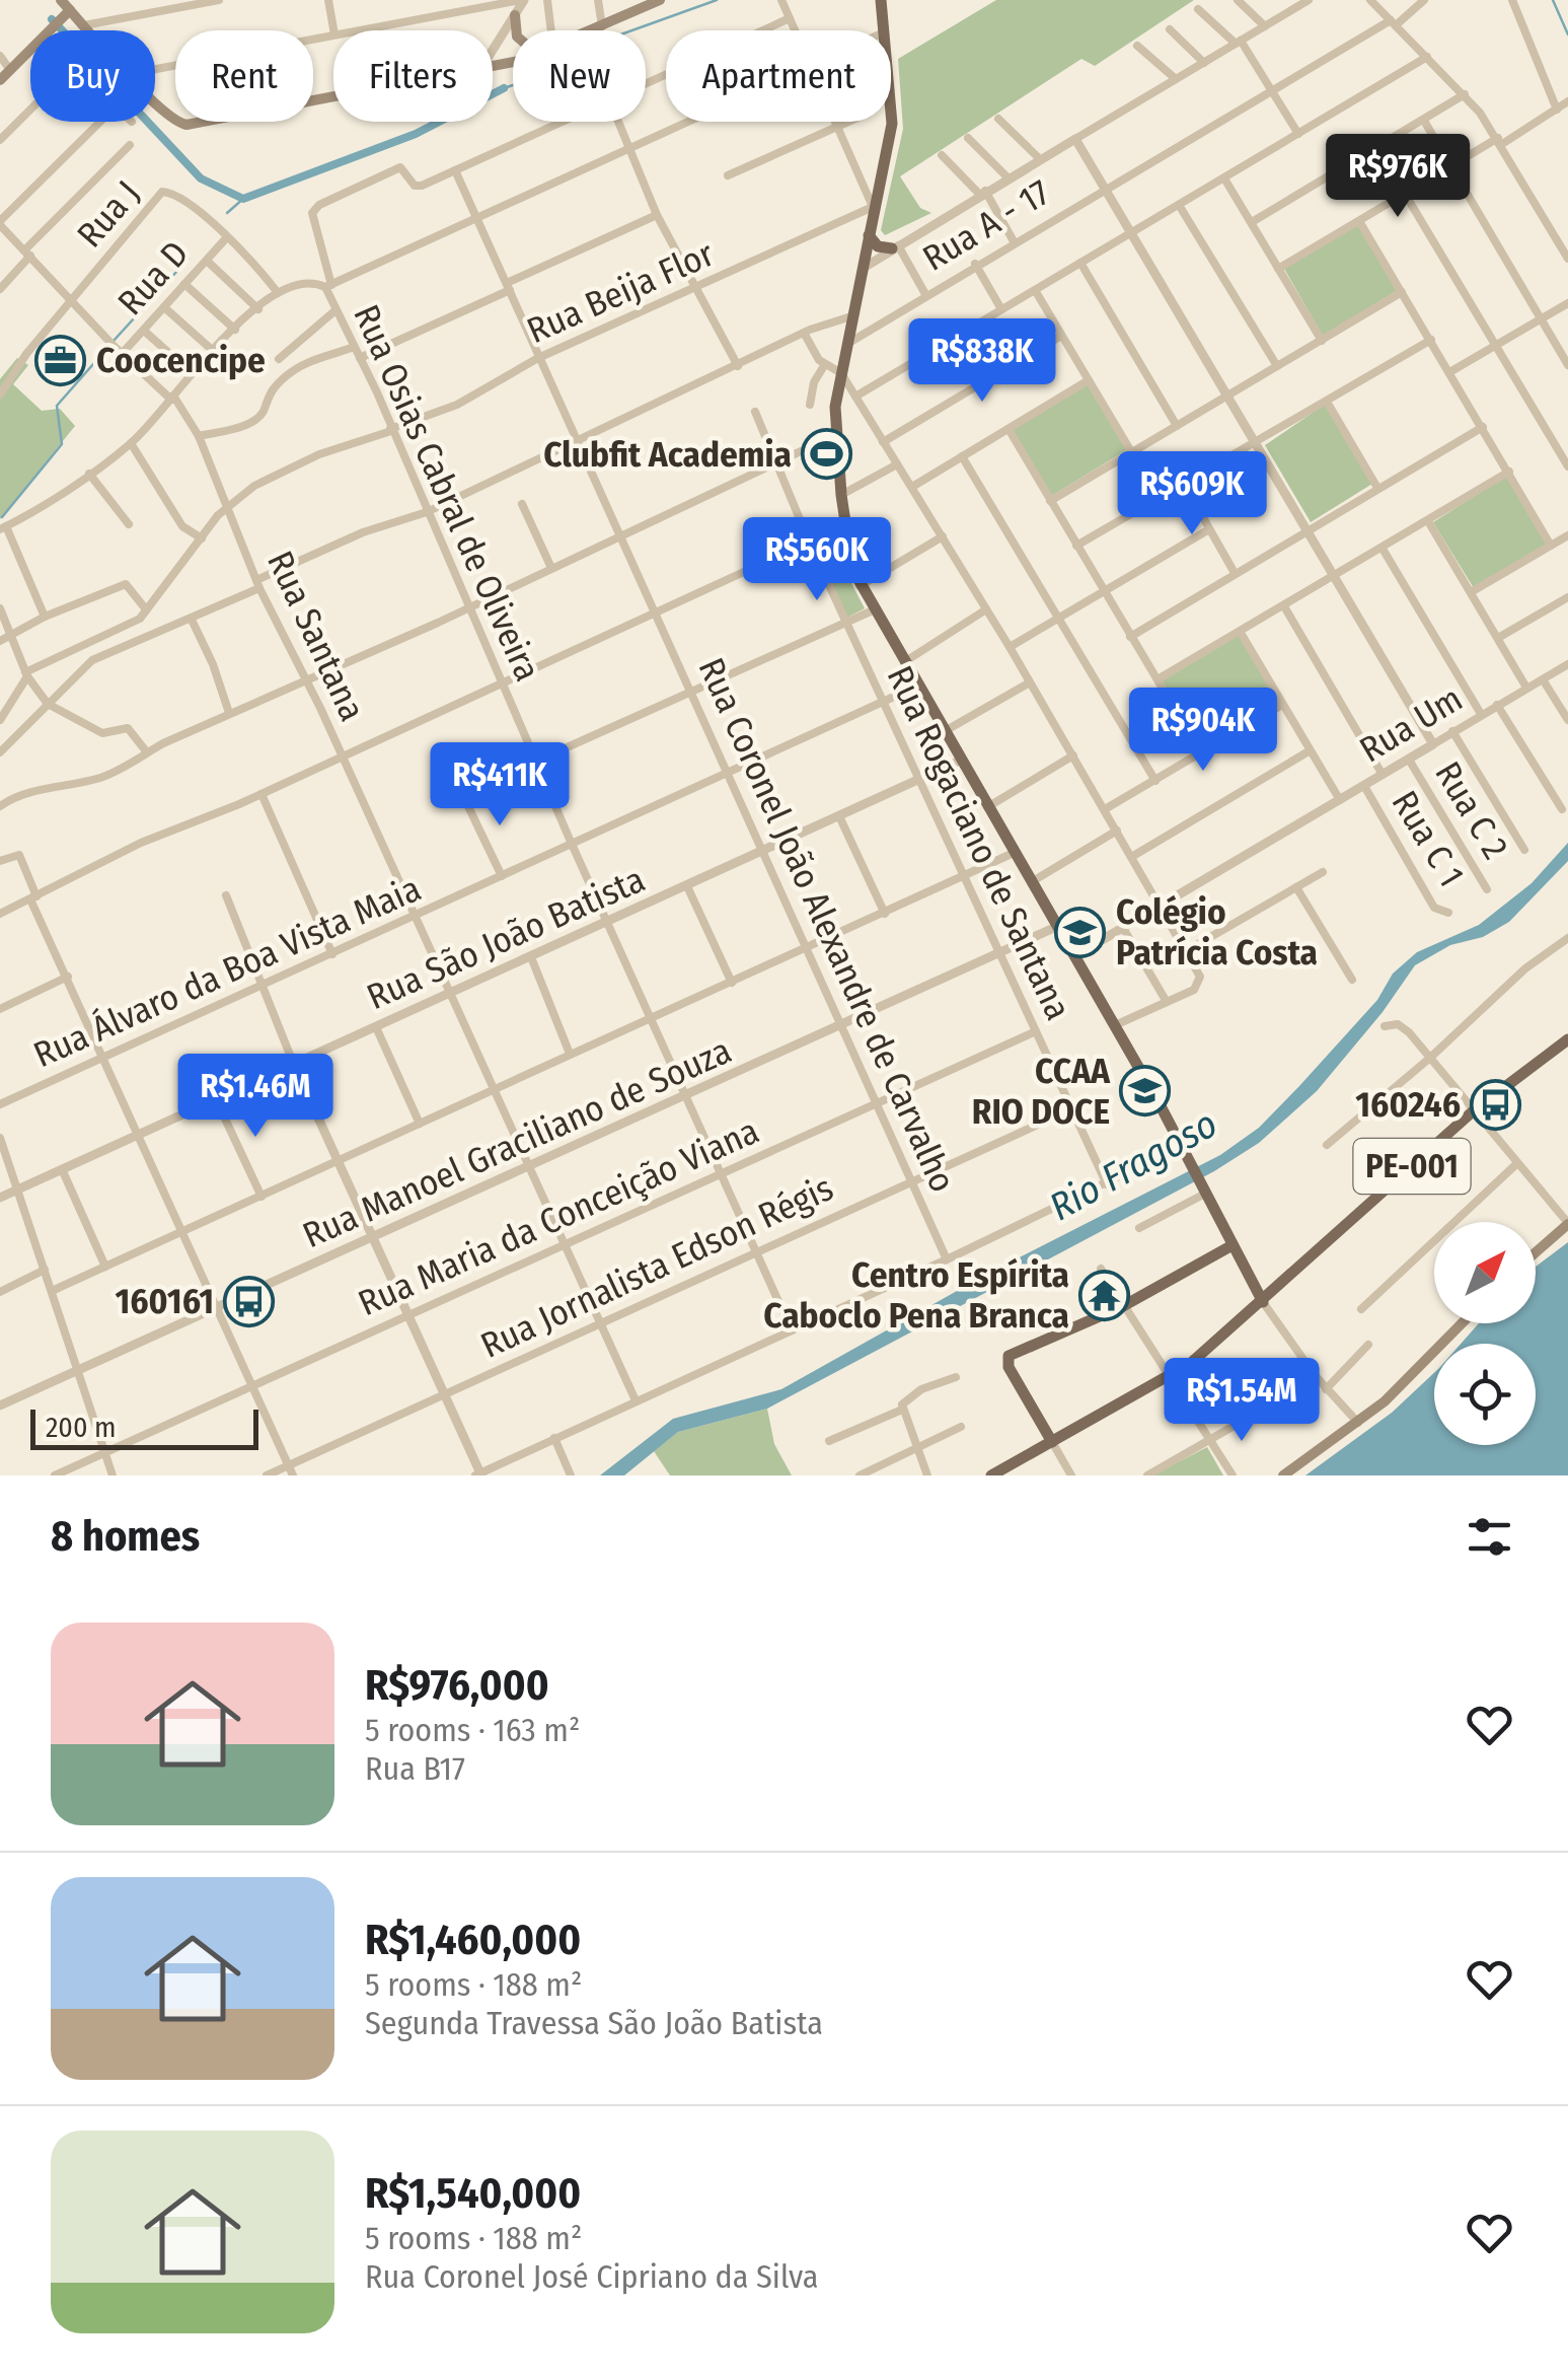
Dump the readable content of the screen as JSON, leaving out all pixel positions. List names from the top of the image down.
{
  "streets": {
    "main road": ["PE-001"],
    "street": [
      "Rua J",
      "Rua A - 17",
      "Rua D",
      "Rua Beija Flor",
      "Rua Osias Cabral de Oliveira",
      "Rua Santana",
      "Rua Um",
      "Rua C 2",
      "Rua C 1",
      "Rua Rogaciano de Santana",
      "Rua Coronel João Alexandre de Carvalho",
      "Rua São João Batista",
      "Rua Álvaro da Boa Vista Maia",
      "Rua Manoel Graciliano de Souza",
      "Rua Maria da Conceição Viana",
      "Rua Jornalista Edson Régis"
    ]
  },
  "crossings": [
    ["Rua J", "Rua D"],
    ["Rua J", "Rua Santana"],
    ["Rua D", "Rua Santana"],
    ["Rua Beija Flor", "Rua Osias Cabral de Oliveira"],
    ["Rua Beija Flor", "Rua Santana"],
    ["Rua Beija Flor", "Rua Coronel João Alexandre de Carvalho"],
    ["Rua Osias Cabral de Oliveira", "Rua Coronel João Alexandre de Carvalho"],
    ["Rua Osias Cabral de Oliveira", "Rua São João Batista"],
    ["Rua Osias Cabral de Oliveira", "Rua Álvaro da Boa Vista Maia"],
    ["Rua Osias Cabral de Oliveira", "Rua Manoel Graciliano de Souza"],
    ["Rua Osias Cabral de Oliveira", "Rua Maria da Conceição Viana"],
    ["Rua Osias Cabral de Oliveira", "Rua Jornalista Edson Régis"],
    ["Rua Santana", "Rua São João Batista"],
    ["Rua Santana", "Rua Álvaro da Boa Vista Maia"],
    ["Rua Santana", "Rua Manoel Graciliano de Souza"],
    ["Rua Santana", "Rua Maria da Conceição Viana"],
    ["Rua Santana", "Rua Jornalista Edson Régis"],
    ["Rua Um", "Rua C 2"],
    ["Rua Um", "Rua C 1"],
    ["Rua Rogaciano de Santana", "Rua São João Batista"],
    ["Rua Rogaciano de Santana", "Rua Álvaro da Boa Vista Maia"],
    ["Rua Rogaciano de Santana", "Rua Manoel Graciliano de Souza"],
    ["Rua Rogaciano de Santana", "Rua Maria da Conceição Viana"],
    ["Rua Rogaciano de Santana", "Rua Jornalista Edson Régis"],
    ["Rua Coronel João Alexandre de Carvalho", "Rua São João Batista"],
    ["Rua Coronel João Alexandre de Carvalho", "Rua Álvaro da Boa Vista Maia"],
    ["Rua Coronel João Alexandre de Carvalho", "Rua Manoel Graciliano de Souza"],
    ["Rua Coronel João Alexandre de Carvalho", "Rua Maria da Conceição Viana"],
    ["Rua Coronel João Alexandre de Carvalho", "Rua Jornalista Edson Régis"]
  ],
  "water": ["Rio Fragoso"],
  "places": {
    "office": ["Coocencipe"],
    "sports": ["Clubfit Academia"],
    "school or university": ["Colégio Patrícia Costa", "CCAA RIO DOCE"],
    "bus stop": ["160246", "160161"],
    "temple": ["Centro Espírita Caboclo Pena Branca"]
  },
  "scale_bar": "200 m",
  "north": "top right",
  "page": {
    "chip": [
      "Buy",
      "Rent",
      "Filters",
      "New",
      "Apartment"
    ],
    "price": [
      "R$976K",
      "R$838K",
      "R$609K",
      "R$560K",
      "R$904K",
      "R$411K",
      "R$1.46M",
      "R$1.54M"
    ],
    "scale": "200 m",
    "heading": "8 homes",
    "list": [
      {
        "name": "R$976,000",
        "note": "5 rooms · 163 m² · Rua B17"
      },
      {
        "name": "R$1,460,000",
        "note": "5 rooms · 188 m² · Segunda Travessa São João Batista"
      },
      {
        "name": "R$1,540,000",
        "note": "5 rooms · 188 m² · Rua Coronel José Cipriano da Silva"
      }
    ]
  }
}
